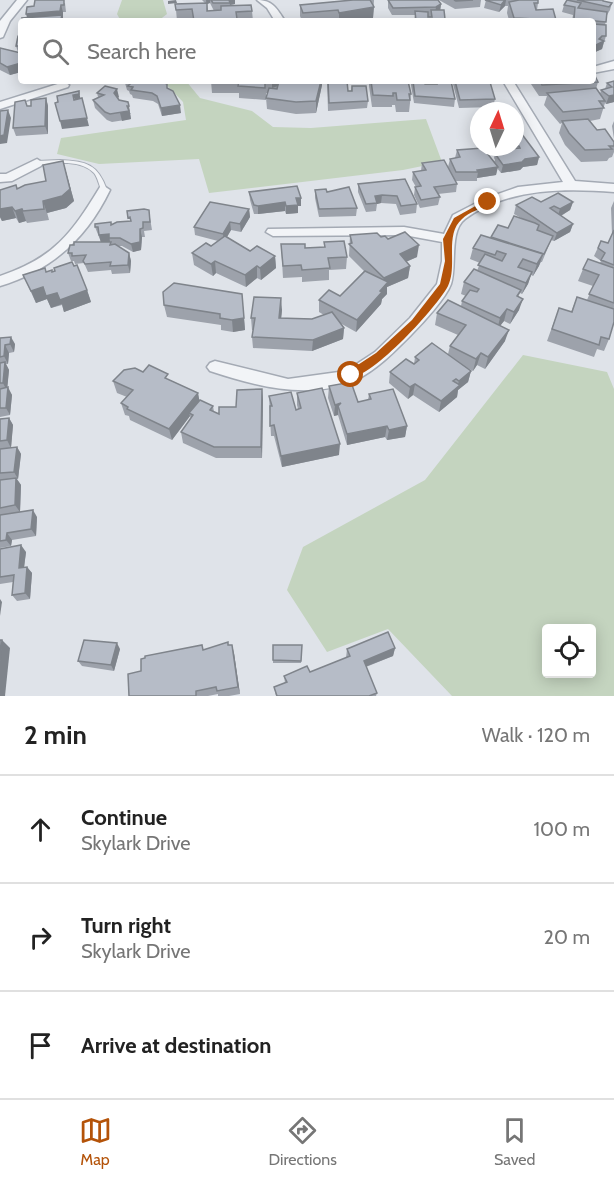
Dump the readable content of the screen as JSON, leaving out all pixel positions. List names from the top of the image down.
{
  "north": "top",
  "page": {
    "search": "Search here",
    "heading": ["2 min", "Walk · 120 m"],
    "list": [
      ["Continue", "Skylark Drive", "100 m"],
      ["Turn right", "Skylark Drive", "20 m"],
      "Arrive at destination"
    ],
    "nav": ["Map", "Directions", "Saved"]
  }
}
